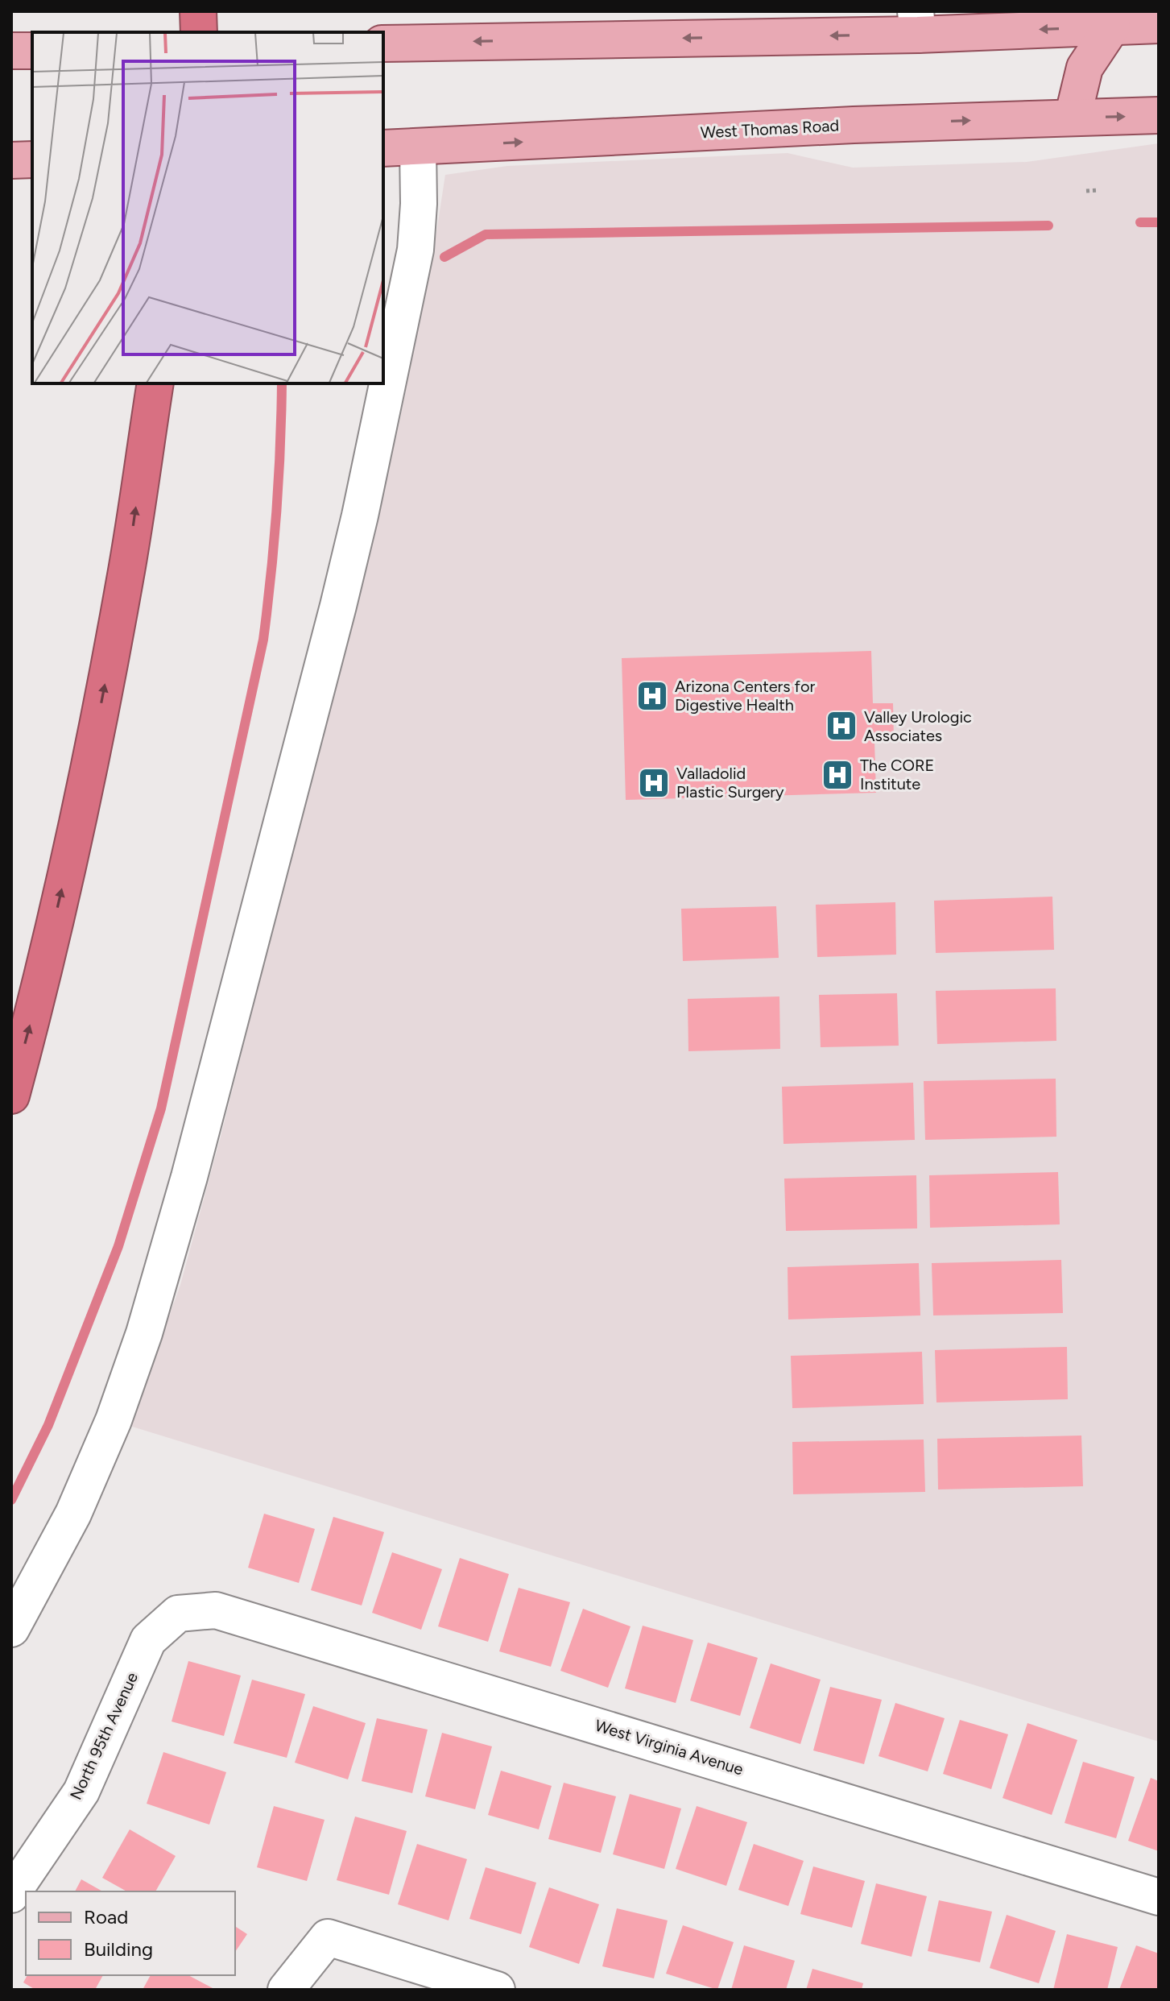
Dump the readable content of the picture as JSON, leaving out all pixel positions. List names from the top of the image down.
{
  "streets": {
    "main road": ["West Thomas Road"],
    "street": ["North 95th Avenue", "West Virginia Avenue"]
  },
  "crossings": [
    ["North 95th Avenue", "West Virginia Avenue"]
  ],
  "places": {
    "hospital": [
      "Arizona Centers for Digestive Health",
      "Valley Urologic Associates",
      "The CORE Institute",
      "Valladolid Plastic Surgery"
    ]
  },
  "legend": ["Road", "Building"]
}
